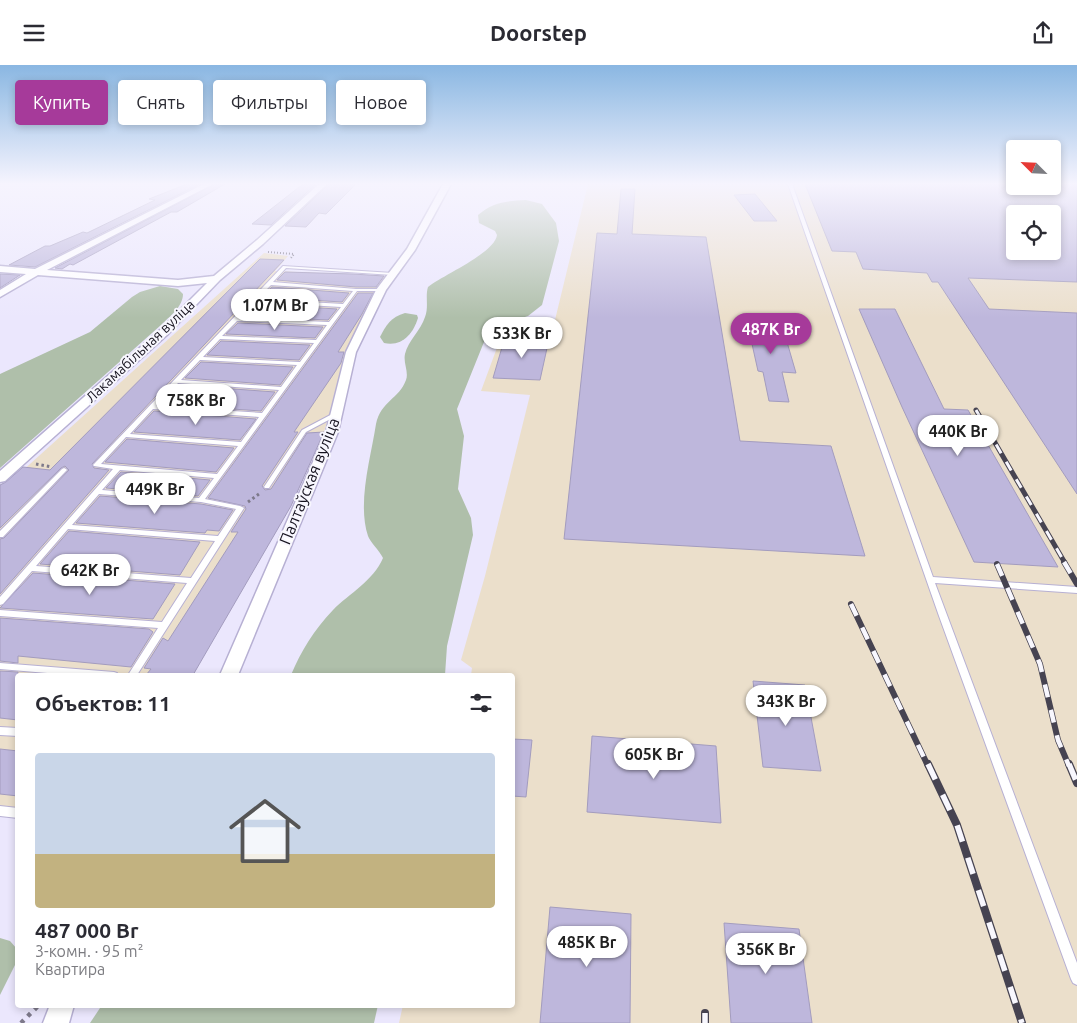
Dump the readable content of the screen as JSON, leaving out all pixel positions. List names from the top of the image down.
{
  "streets": {
    "street": ["Лакамабільная вуліца", "Палтаўская вуліца"]
  },
  "north": "top left",
  "page": {
    "header": "Doorstep",
    "chip": [
      "Купить",
      "Снять",
      "Фильтры",
      "Новое"
    ],
    "price": [
      "1.07M Br",
      "487K Br",
      "533K Br",
      "758K Br",
      "440K Br",
      "449K Br",
      "642K Br",
      "343K Br",
      "605K Br",
      "485K Br",
      "356K Br"
    ],
    "heading": "Объектов: 11",
    "list": [
      {
        "name": "487 000 Br",
        "note": "3-комн. · 95 m² · Квартира"
      }
    ]
  }
}
